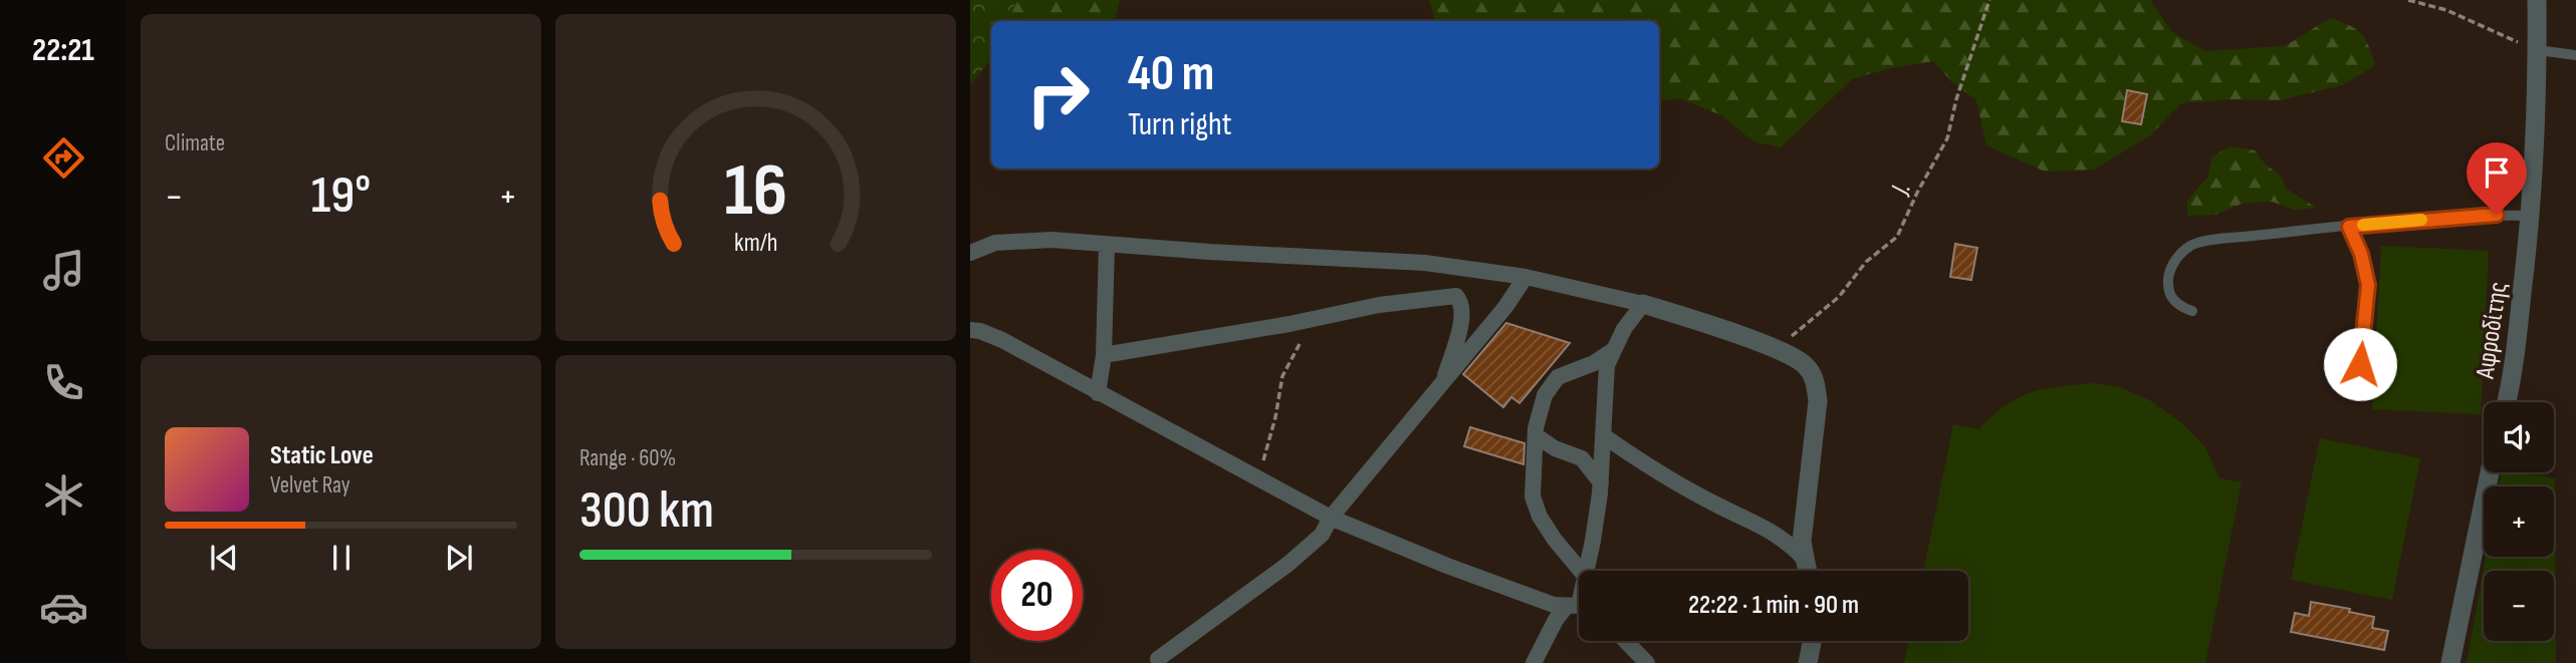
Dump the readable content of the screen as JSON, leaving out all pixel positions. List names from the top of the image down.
{
  "streets": {
    "street": ["Αφροδίτης"],
    "path": ["J."]
  },
  "page": {
    "tabs": "22:21",
    "tile": [
      "Climate",
      ["Range · 60%", "300 km"]
    ],
    "turn": ["40 m", "Turn right"],
    "heat": ["−", "19°", "+"],
    "map_buttons": ["+", "−"],
    "song": ["Static Love", "Velvet Ray"],
    "limit": "20",
    "trip": "22:22 · 1 min · 90 m",
    "gauge": ["16", "km/h"]
  }
}
